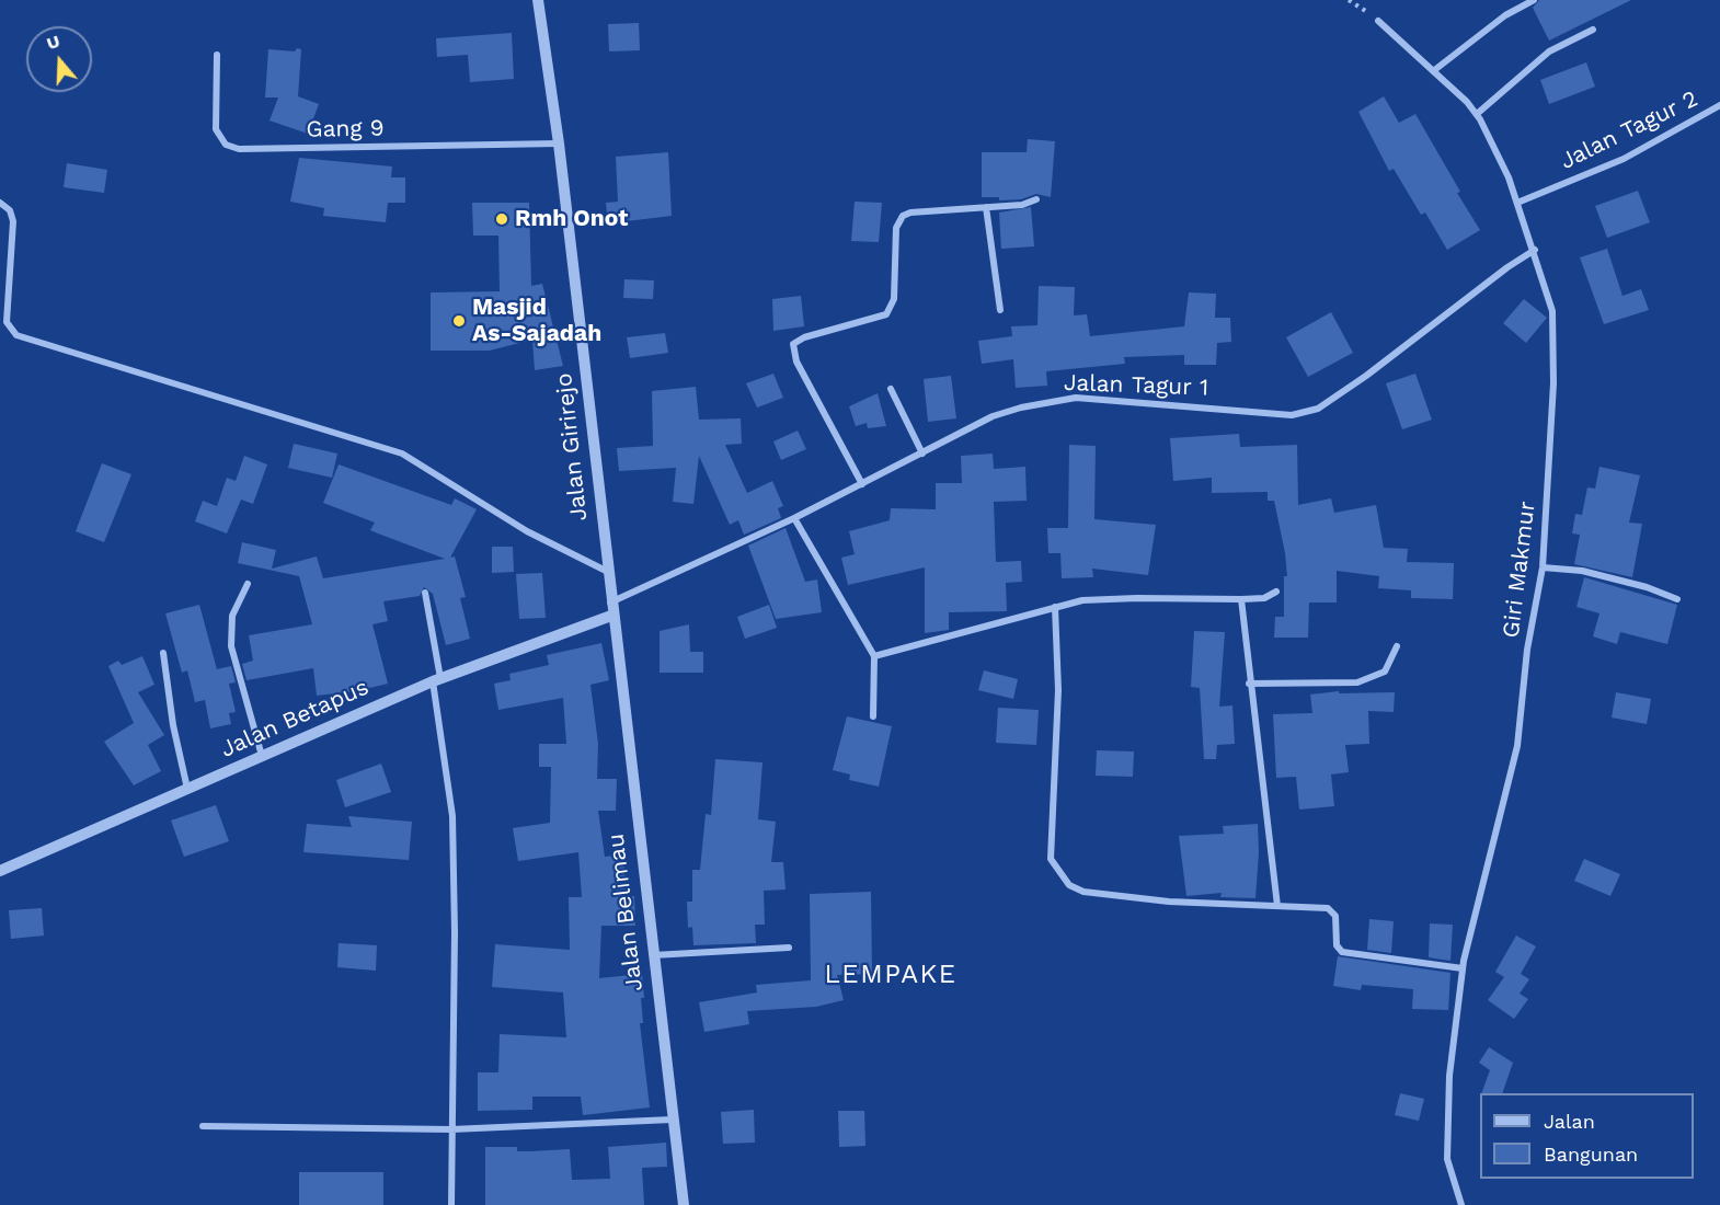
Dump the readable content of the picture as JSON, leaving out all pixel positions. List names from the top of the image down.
{
  "streets": {
    "street": [
      "Gang 9",
      "Jalan Tagur 2",
      "Jalan Tagur 1",
      "Jalan Girirejo",
      "Giri Makmur",
      "Jalan Betapus",
      "Jalan Belimau"
    ]
  },
  "crossings": [
    ["Gang 9", "Jalan Girirejo"],
    ["Jalan Tagur 2", "Giri Makmur"],
    ["Jalan Tagur 1", "Jalan Girirejo"],
    ["Jalan Tagur 1", "Giri Makmur"],
    ["Jalan Girirejo", "Jalan Betapus"],
    ["Jalan Girirejo", "Jalan Belimau"],
    ["Jalan Betapus", "Jalan Belimau"]
  ],
  "districts": ["LEMPAKE"],
  "places": ["Rmh Onot", "Masjid As-Sajadah"],
  "legend": ["Jalan", "Bangunan"],
  "north": "top"
}
